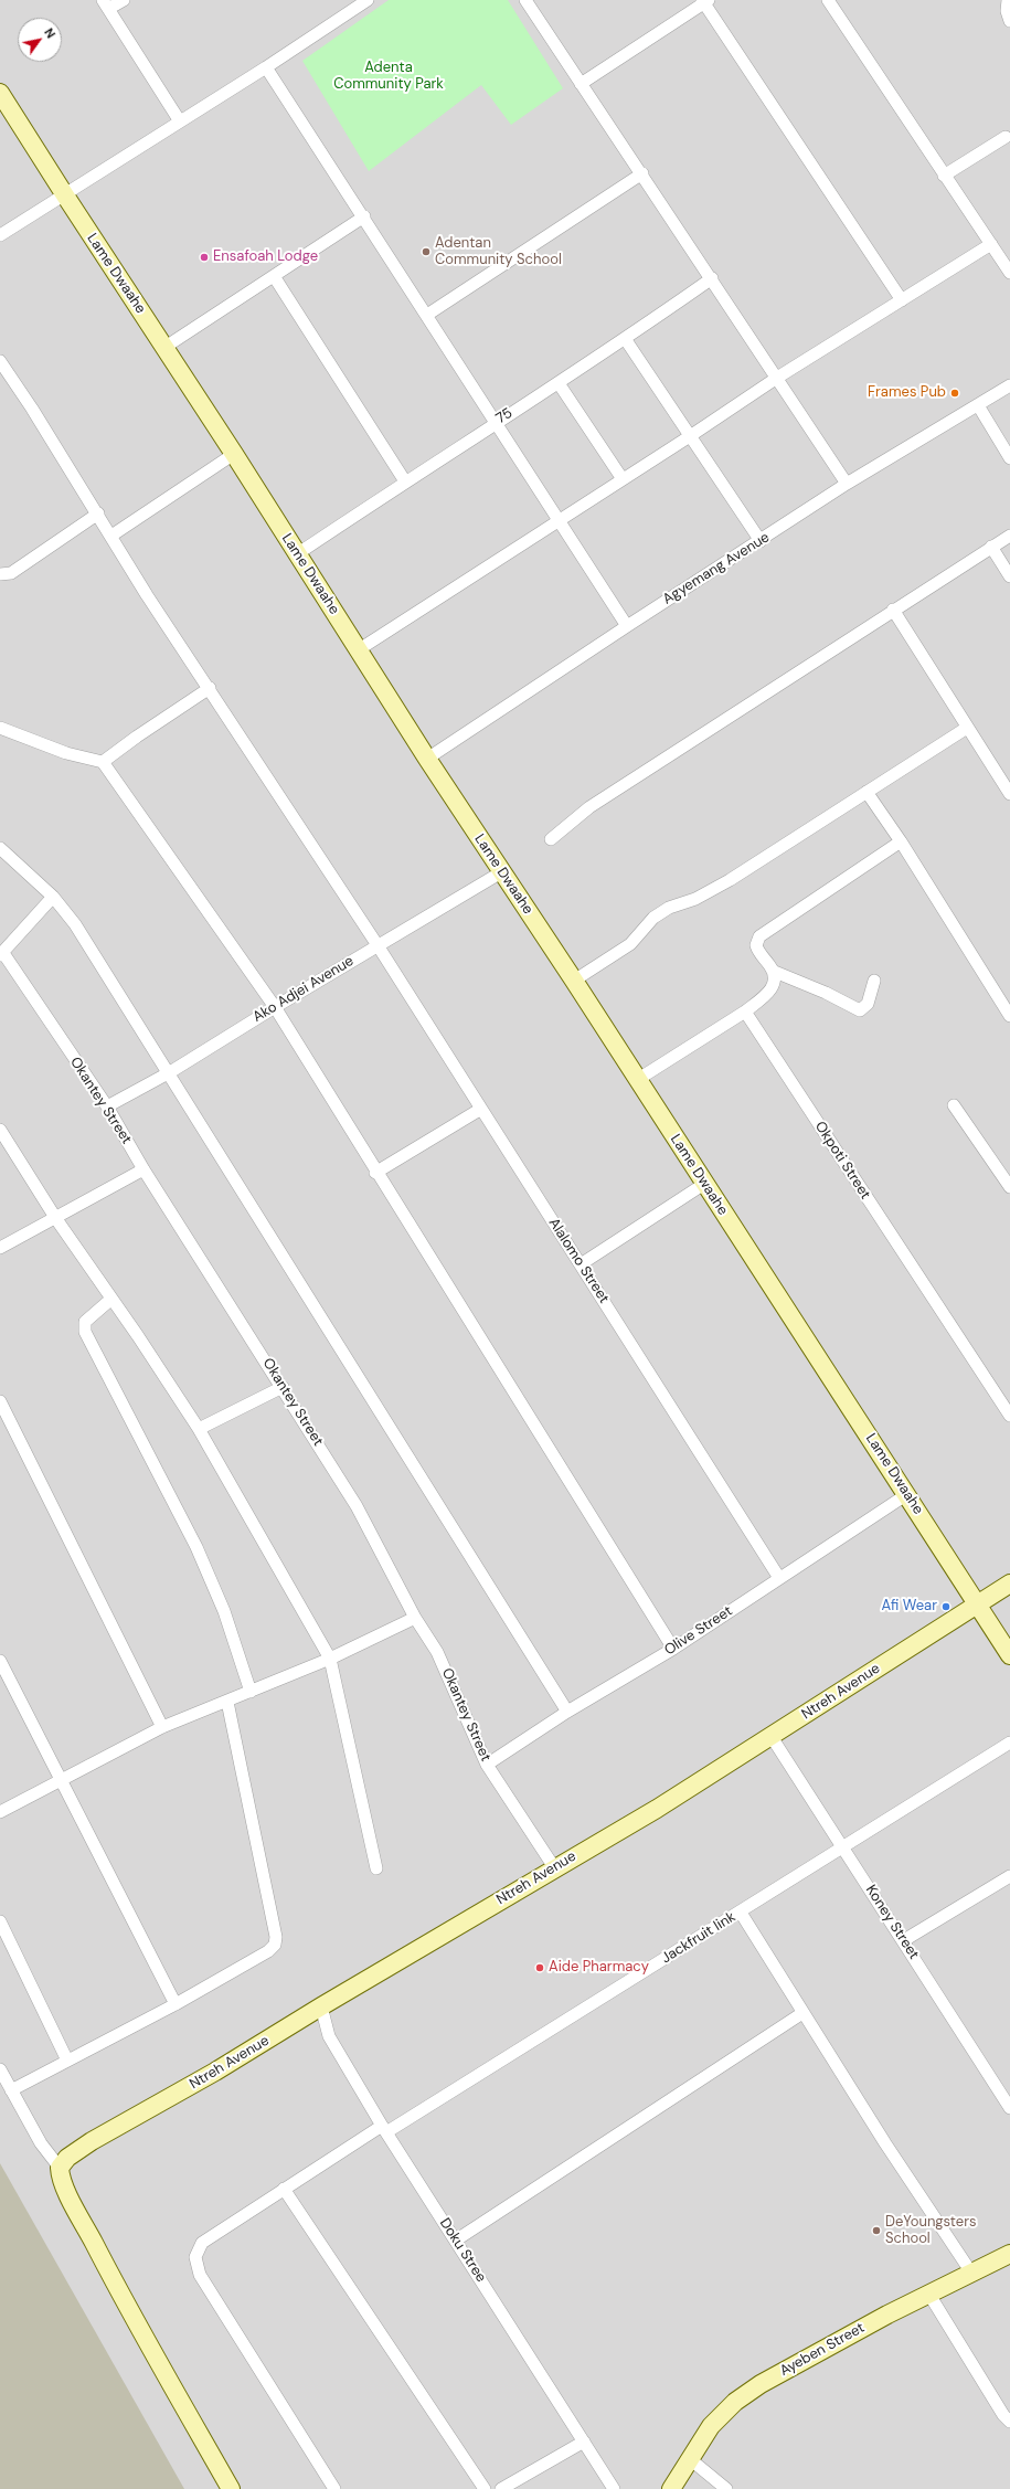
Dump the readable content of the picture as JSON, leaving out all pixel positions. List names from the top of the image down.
{
  "streets": {
    "street": [
      "Lame Dwaahe",
      "75",
      "Agyemang Avenue",
      "Ako Adjei Avenue",
      "Okantey Street",
      "Okpoti Street",
      "Alalomo Street",
      "Olive Street",
      "Ntreh Avenue",
      "Koney Street",
      "Jackfruit link",
      "Doku Stree",
      "Ayeben Street"
    ]
  },
  "crossings": [
    ["Lame Dwaahe", "75"],
    ["Lame Dwaahe", "Agyemang Avenue"],
    ["Lame Dwaahe", "Ako Adjei Avenue"],
    ["Lame Dwaahe", "Olive Street"],
    ["Lame Dwaahe", "Ntreh Avenue"],
    ["Ako Adjei Avenue", "Okantey Street"],
    ["Ako Adjei Avenue", "Alalomo Street"],
    ["Okantey Street", "Olive Street"],
    ["Okantey Street", "Ntreh Avenue"],
    ["Alalomo Street", "Olive Street"],
    ["Ntreh Avenue", "Koney Street"],
    ["Ntreh Avenue", "Doku Stree"],
    ["Koney Street", "Jackfruit link"],
    ["Jackfruit link", "Doku Stree"]
  ],
  "parks": ["Adenta Community Park"],
  "places": [
    "Adentan Community School",
    "Ensafoah Lodge",
    "Frames Pub",
    "Afi Wear",
    "Aide Pharmacy",
    "DeYoungsters School"
  ],
  "north": "top right"
}
